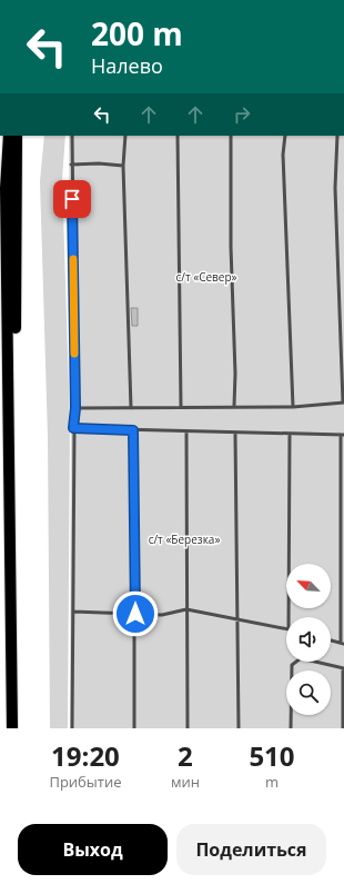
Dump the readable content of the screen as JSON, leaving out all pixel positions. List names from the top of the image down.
{
  "parks": ["с/т «Север»", "с/т «Березка»"],
  "north": "top left",
  "page": {
    "turn": ["200 m", "Налево"],
    "eta": [
      "19:20",
      "Прибытие",
      "2",
      "мин",
      "510",
      "m"
    ],
    "buttons": ["Выход", "Поделиться"]
  }
}
